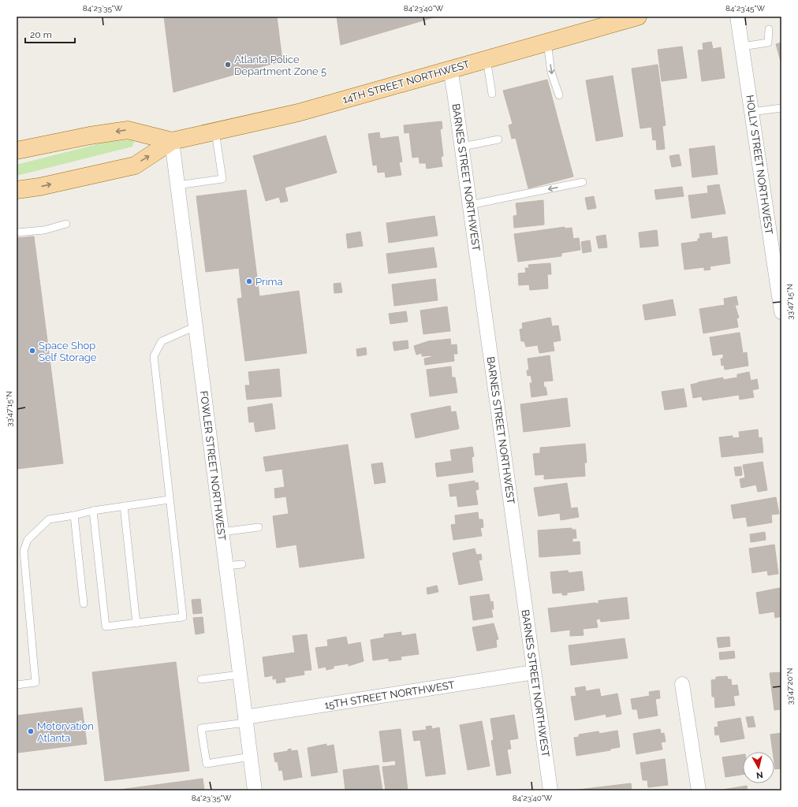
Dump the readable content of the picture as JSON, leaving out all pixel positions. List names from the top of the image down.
{
  "streets": {
    "main road": ["14TH STREET NORTHWEST"],
    "street": [
      "HOLLY STREET NORTHWEST",
      "BARNES STREET NORTHWEST",
      "FOWLER STREET NORTHWEST",
      "15TH STREET NORTHWEST"
    ]
  },
  "crossings": [
    ["14TH STREET NORTHWEST", "BARNES STREET NORTHWEST"],
    ["14TH STREET NORTHWEST", "FOWLER STREET NORTHWEST"],
    ["BARNES STREET NORTHWEST", "15TH STREET NORTHWEST"],
    ["FOWLER STREET NORTHWEST", "15TH STREET NORTHWEST"]
  ],
  "places": [
    "Atlanta Police Department Zone 5",
    "Prima",
    "Space Shop Self Storage",
    "Motorvation Atlanta"
  ],
  "scale_bar": "20 m",
  "north": "bottom",
  "coordinates": [
    "84°23'35\"W",
    "84°23'40\"W",
    "84°23'45\"W",
    "33°47'15\"N",
    "33°47'20\"N"
  ]
}
